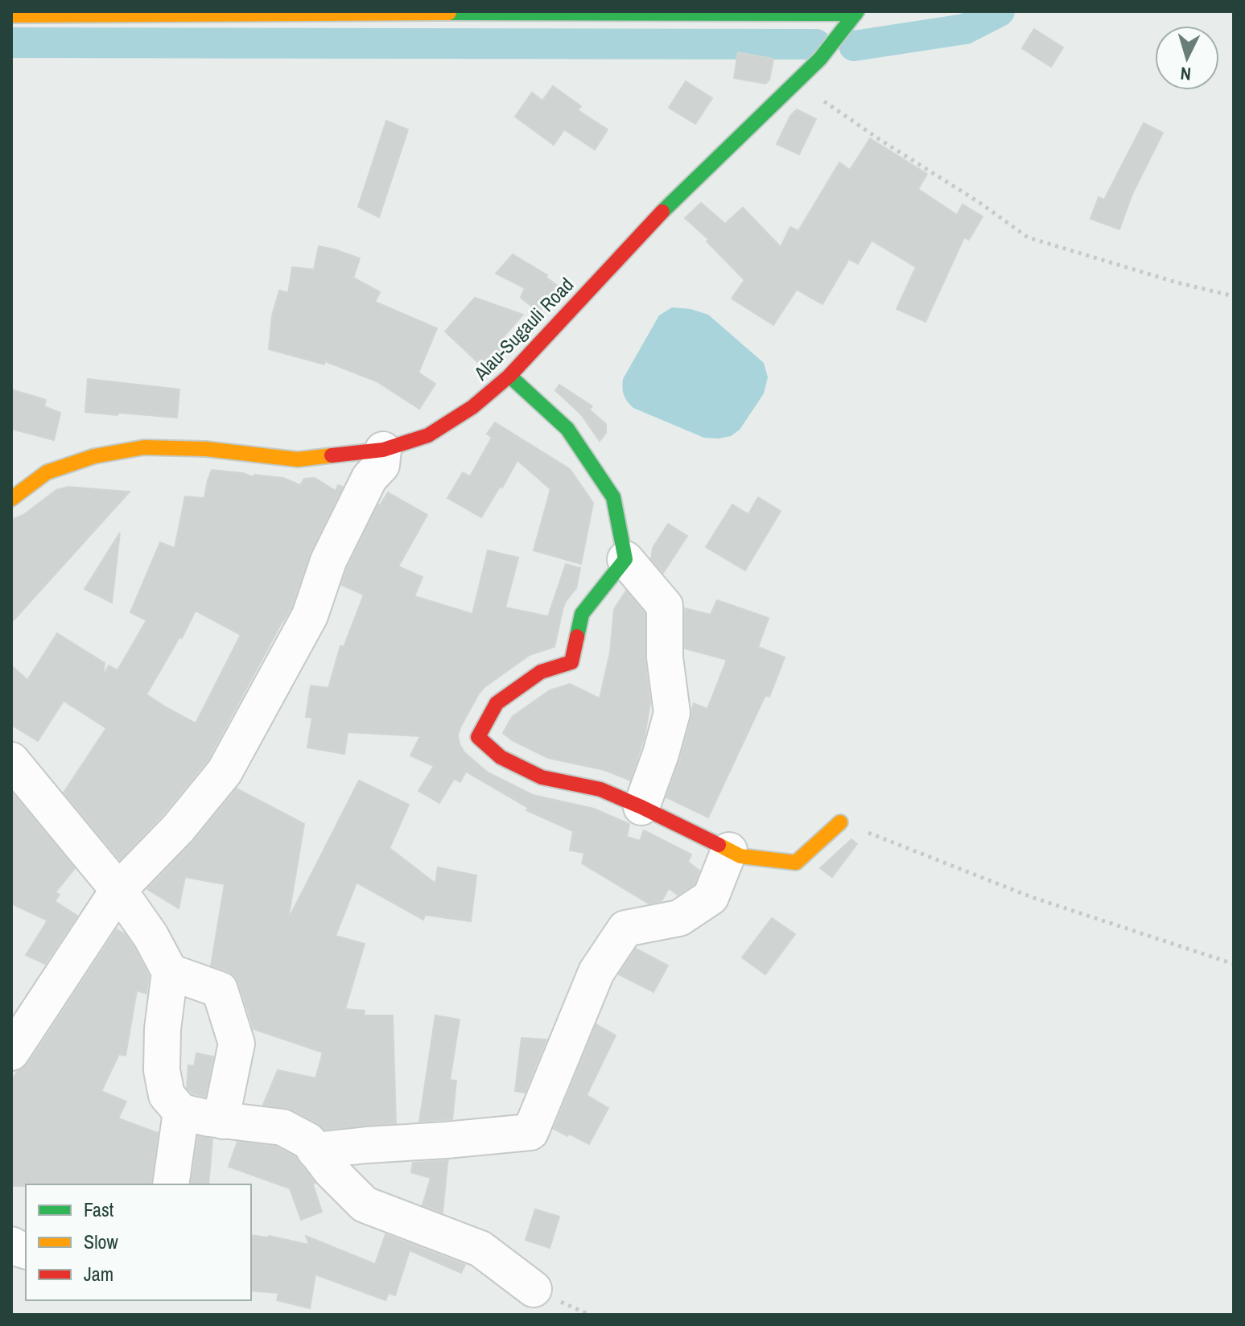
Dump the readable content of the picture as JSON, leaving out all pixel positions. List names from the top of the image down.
{
  "streets": {
    "street": ["Alau-Sugauli Road"]
  },
  "legend": ["Fast", "Slow", "Jam"],
  "north": "bottom"
}
